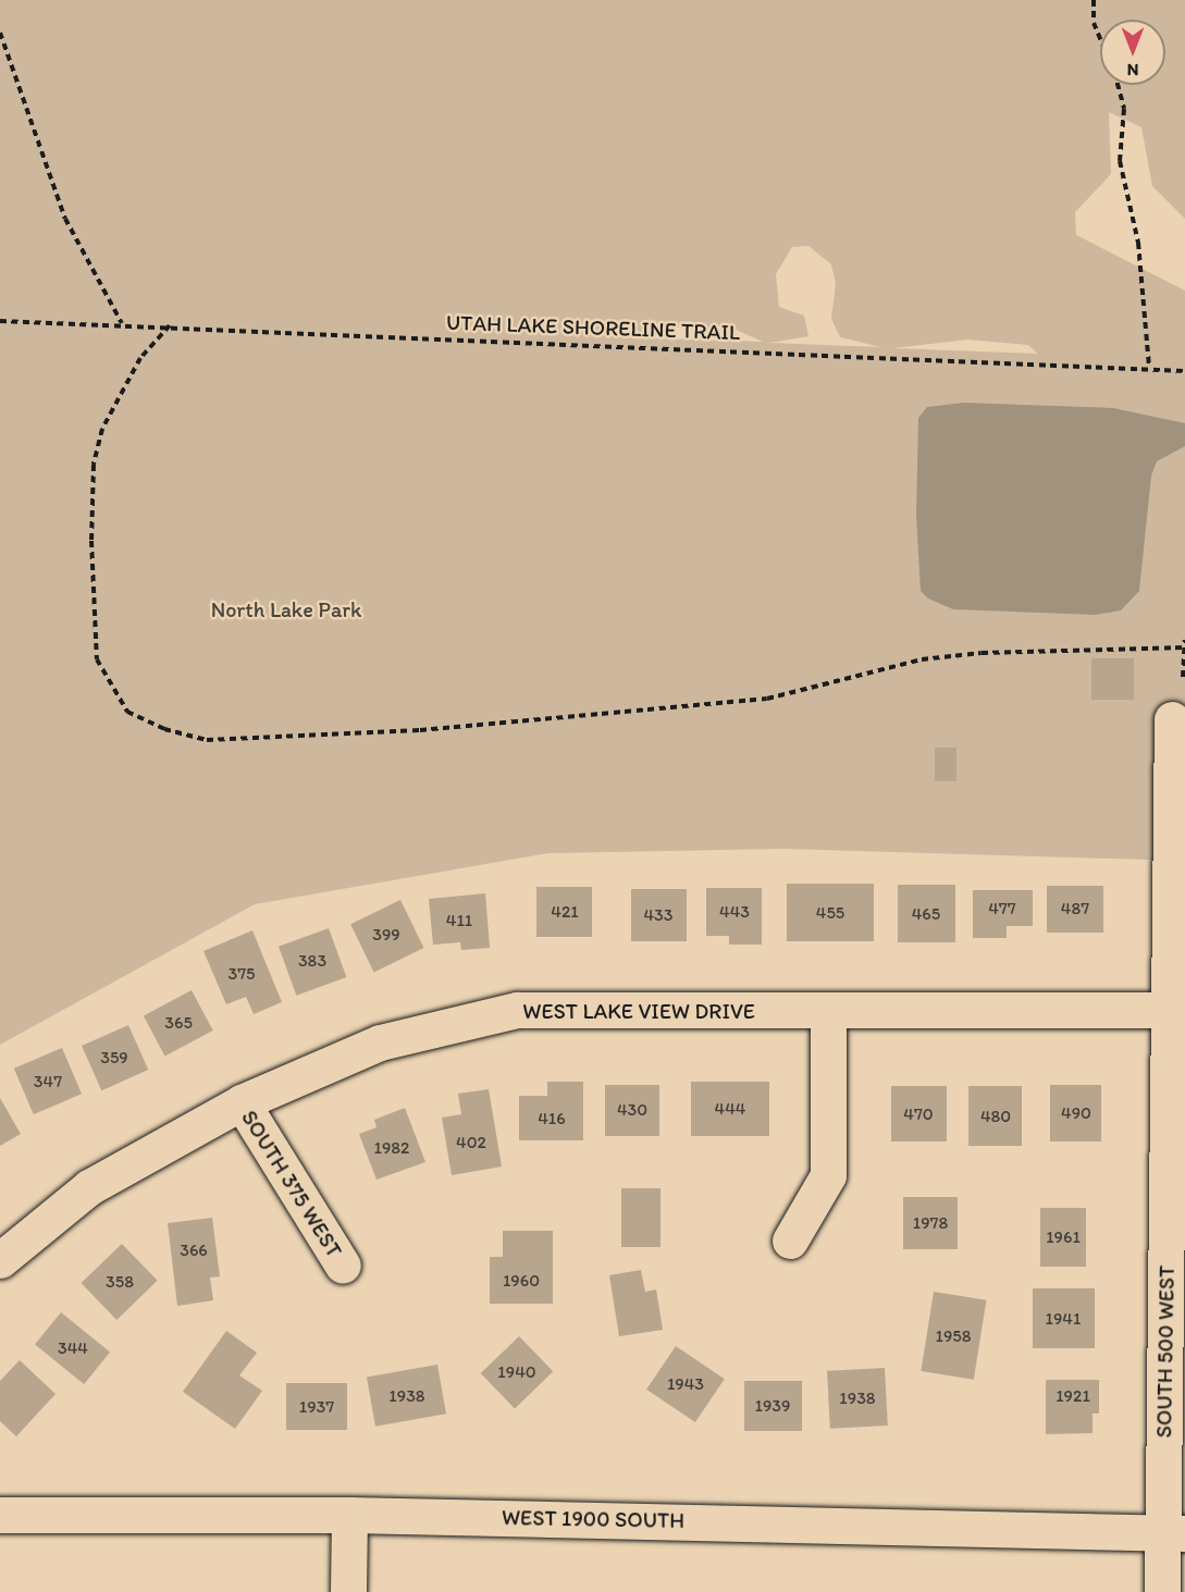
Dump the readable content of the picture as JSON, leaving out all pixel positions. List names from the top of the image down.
{
  "streets": {
    "street": [
      "WEST LAKE VIEW DRIVE",
      "SOUTH 375 WEST",
      "SOUTH 500 WEST",
      "WEST 1900 SOUTH"
    ],
    "path": ["UTAH LAKE SHORELINE TRAIL"]
  },
  "crossings": [
    ["WEST LAKE VIEW DRIVE", "SOUTH 375 WEST"],
    ["WEST LAKE VIEW DRIVE", "SOUTH 500 WEST"],
    ["SOUTH 500 WEST", "WEST 1900 SOUTH"]
  ],
  "parks": ["North Lake Park"],
  "house_numbers": [
    "477",
    "487",
    "421",
    "443",
    "455",
    "465",
    "433",
    "411",
    "399",
    "383",
    "375",
    "365",
    "359",
    "347",
    "444",
    "430",
    "490",
    "470",
    "480",
    "416",
    "402",
    "1982",
    "1978",
    "1961",
    "366",
    "1960",
    "358",
    "1941",
    "1958",
    "344",
    "1940",
    "1943",
    "1938",
    "1921",
    "1938",
    "1939",
    "1937"
  ],
  "north": "bottom"
}
